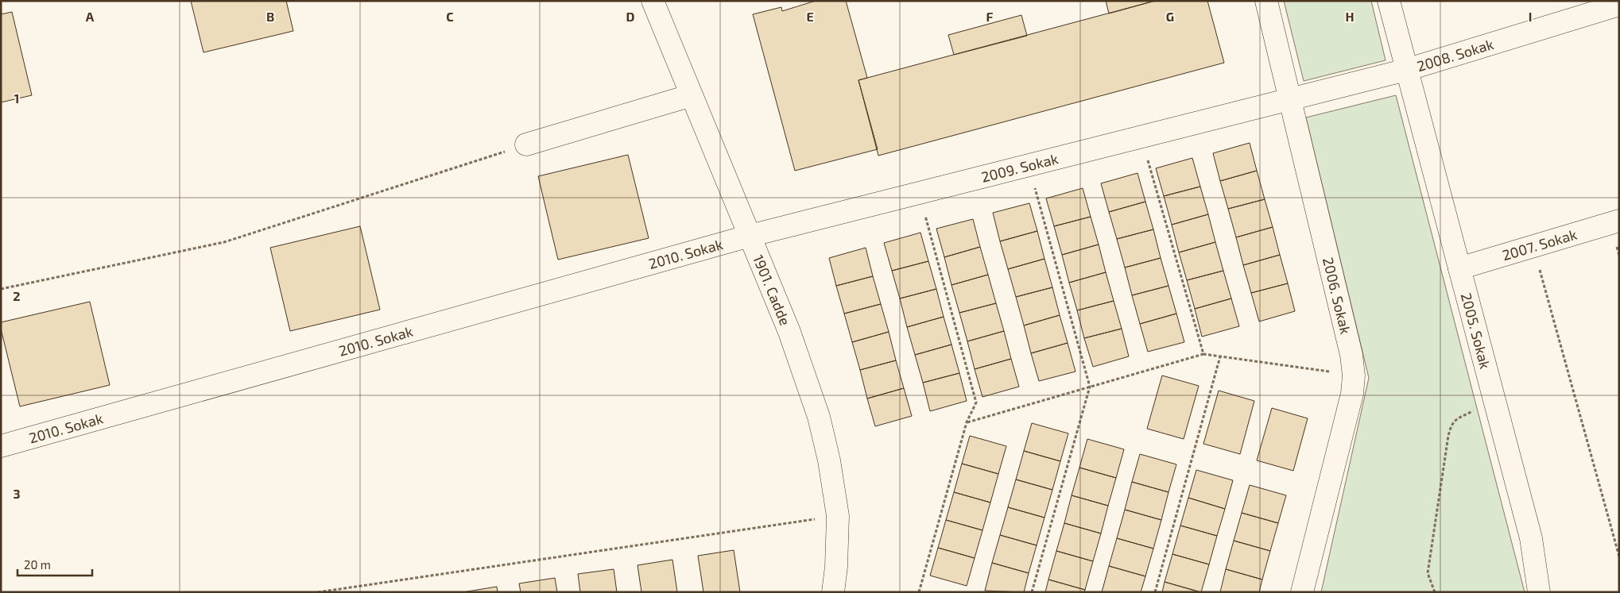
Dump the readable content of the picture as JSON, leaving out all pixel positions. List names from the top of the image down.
{
  "streets": {
    "street": [
      "2008. Sokak",
      "2009. Sokak",
      "2007. Sokak",
      "2010. Sokak",
      "1901. Cadde",
      "2006. Sokak",
      "2005. Sokak"
    ]
  },
  "crossings": [
    ["2008. Sokak", "2009. Sokak"],
    ["2008. Sokak", "2006. Sokak"],
    ["2008. Sokak", "2005. Sokak"],
    ["2009. Sokak", "2010. Sokak"],
    ["2009. Sokak", "1901. Cadde"],
    ["2009. Sokak", "2006. Sokak"],
    ["2007. Sokak", "2005. Sokak"],
    ["2010. Sokak", "1901. Cadde"]
  ],
  "scale_bar": "20 m",
  "grid": {
    "columns": [
      "A",
      "B",
      "C",
      "D",
      "E",
      "F",
      "G",
      "H",
      "I"
    ],
    "rows": ["1", "2", "3"]
  }
}
